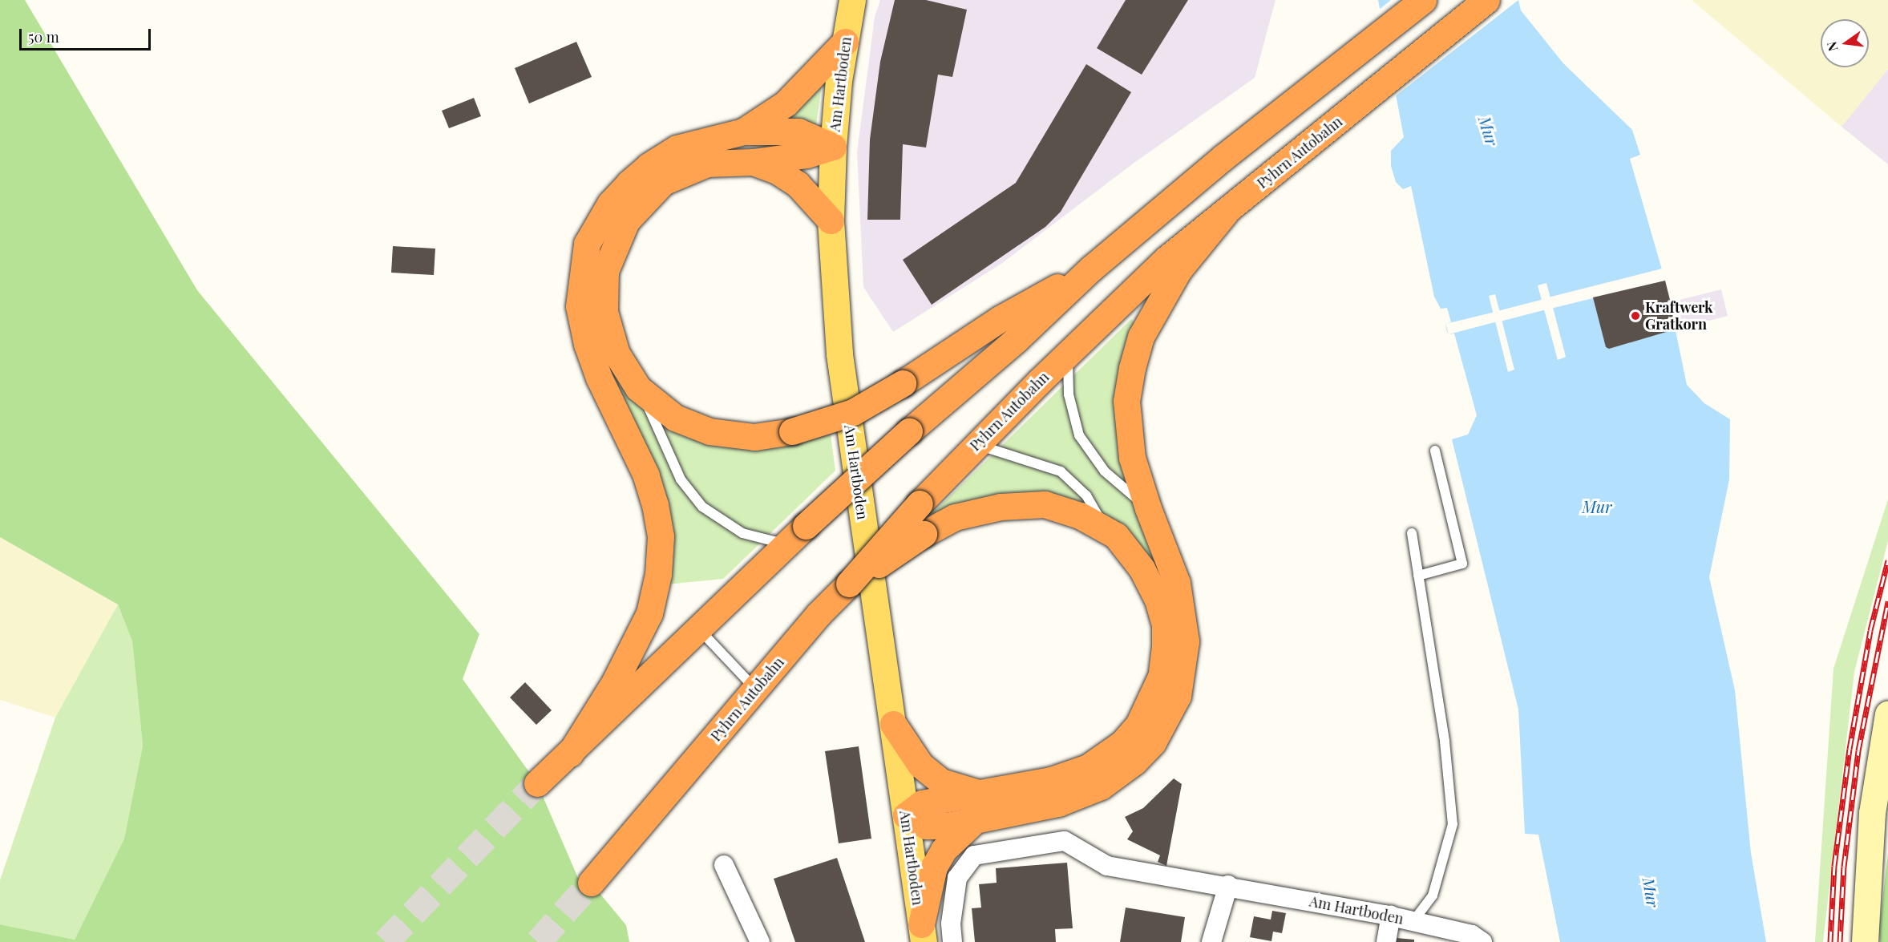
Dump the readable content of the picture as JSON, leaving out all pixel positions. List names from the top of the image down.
{
  "streets": {
    "highway": ["Pyhrn Autobahn"],
    "main road": ["Am Hartboden"]
  },
  "water": ["Mur"],
  "places": ["Kraftwerk Gratkorn"],
  "scale_bar": "50 m",
  "north": "left"
}
